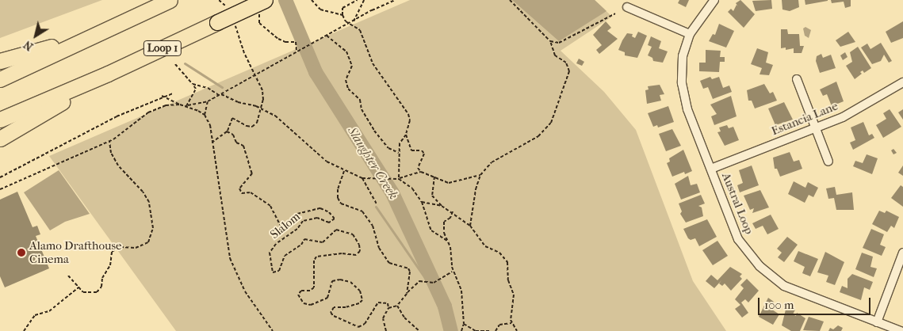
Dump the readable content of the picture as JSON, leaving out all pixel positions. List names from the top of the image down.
{
  "streets": {
    "highway": ["Loop 1"],
    "street": ["Estancia Lane", "Austral Loop"],
    "path": ["Slalom"]
  },
  "crossings": [
    ["Estancia Lane", "Austral Loop"]
  ],
  "water": ["Slaughter Creek"],
  "places": ["Alamo Drafthouse Cinema"],
  "scale_bar": "100 m",
  "north": "bottom left"
}
